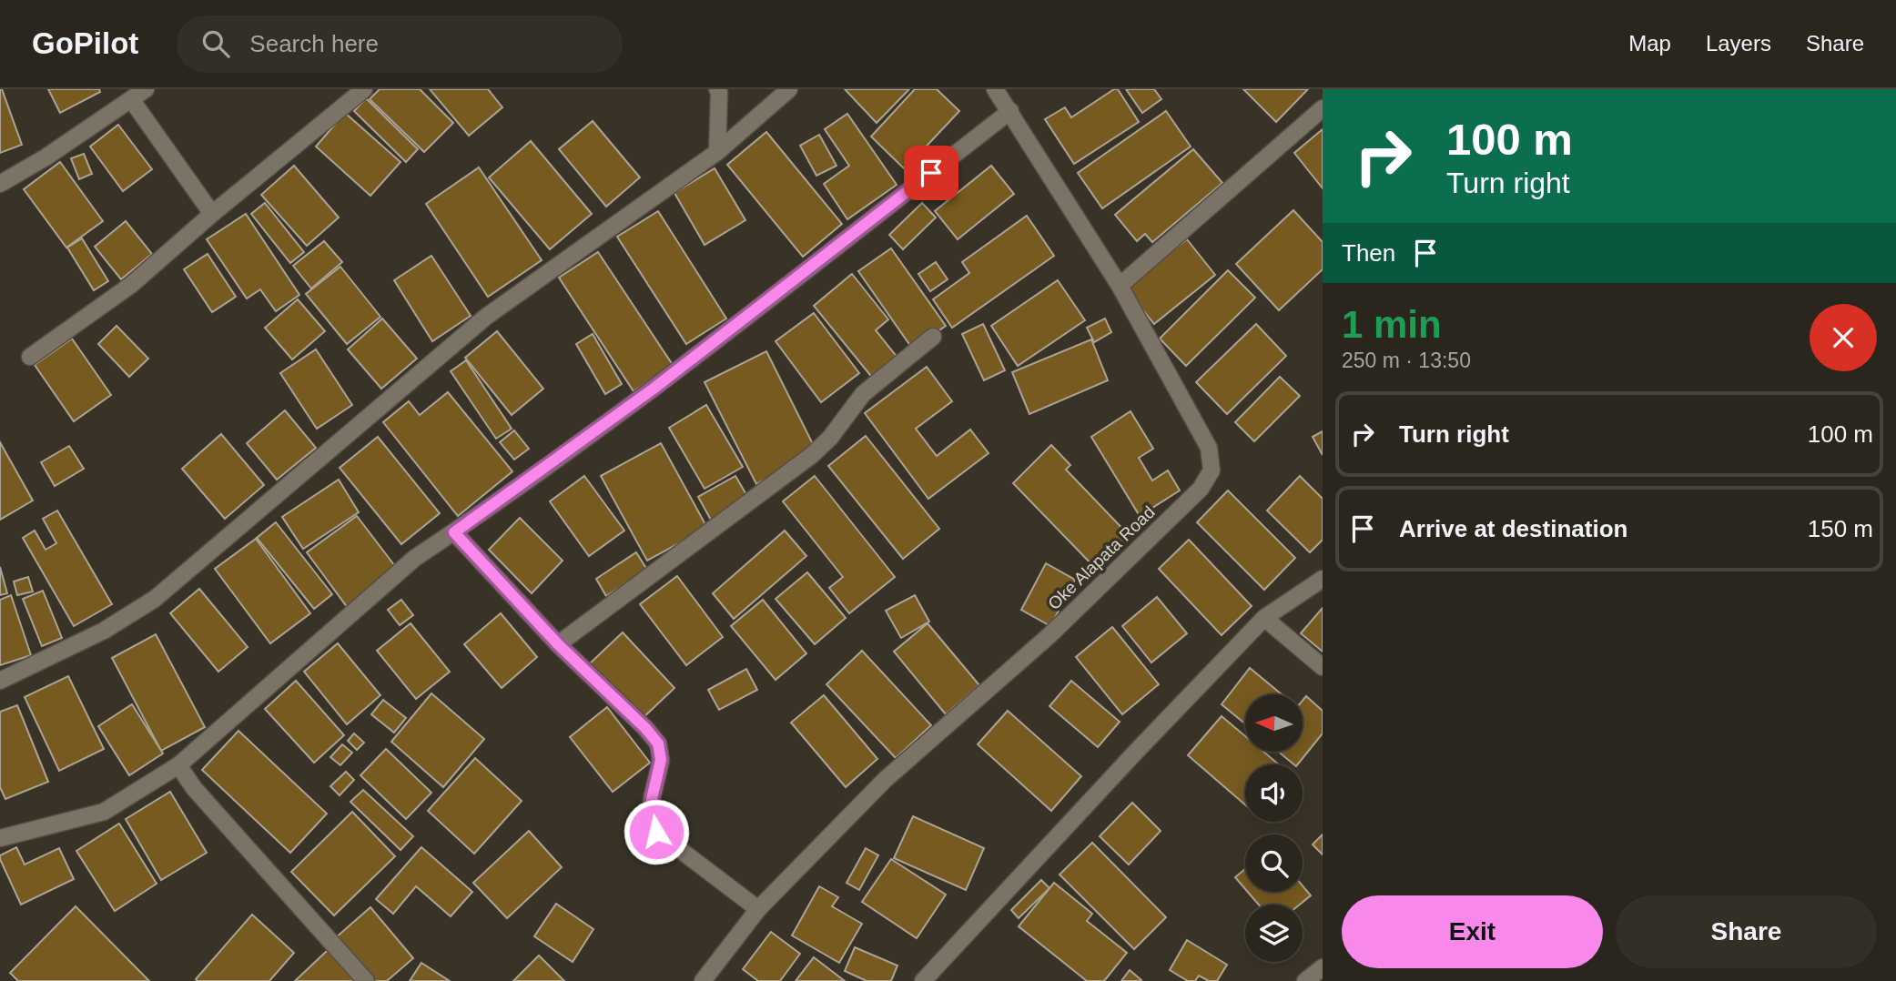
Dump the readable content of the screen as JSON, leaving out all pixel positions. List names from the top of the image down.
{
  "streets": {
    "street": ["Oke Alapata Road"]
  },
  "north": "left",
  "page": {
    "header": "GoPilot",
    "search": "Search here",
    "nav": ["Map", "Layers", "Share"],
    "turn": ["100 m", "Turn right"],
    "then": "Then",
    "heading": ["1 min", "250 m · 13:50"],
    "list": [
      {
        "name": "Turn right",
        "value": "100 m"
      },
      {
        "name": "Arrive at destination",
        "value": "150 m"
      }
    ],
    "buttons": ["Exit", "Share"]
  }
}
